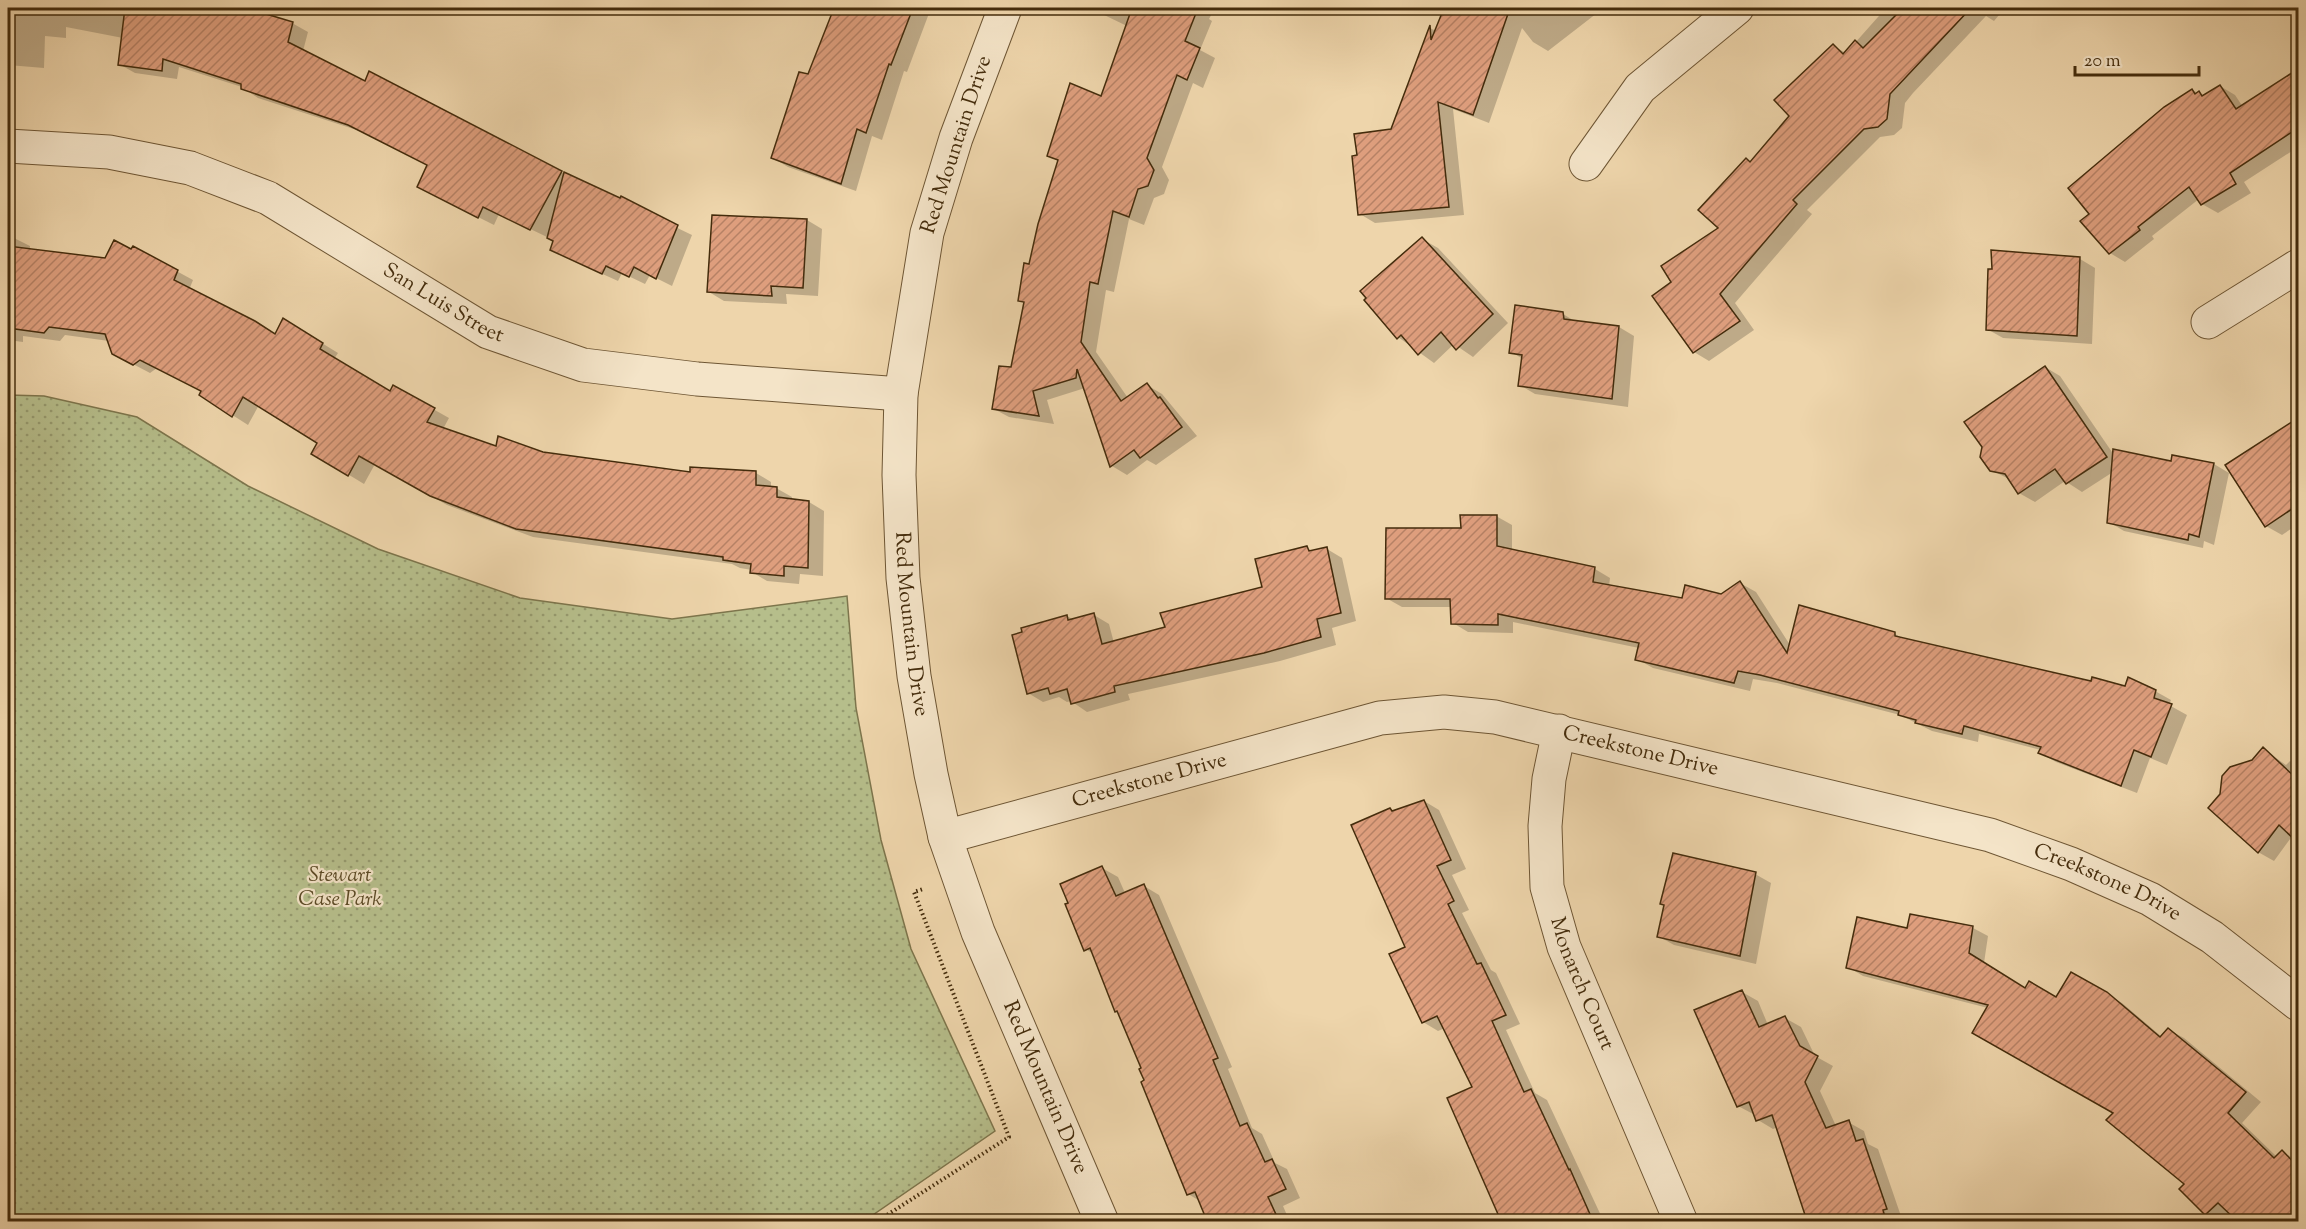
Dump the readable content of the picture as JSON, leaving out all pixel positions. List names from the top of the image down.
{
  "streets": {
    "street": [
      "Red Mountain Drive",
      "San Luis Street",
      "Creekstone Drive",
      "Monarch Court"
    ]
  },
  "crossings": [
    ["Red Mountain Drive", "San Luis Street"],
    ["Red Mountain Drive", "Creekstone Drive"],
    ["Creekstone Drive", "Monarch Court"]
  ],
  "parks": ["Stewart Case Park"],
  "scale_bar": "20 m"
}
